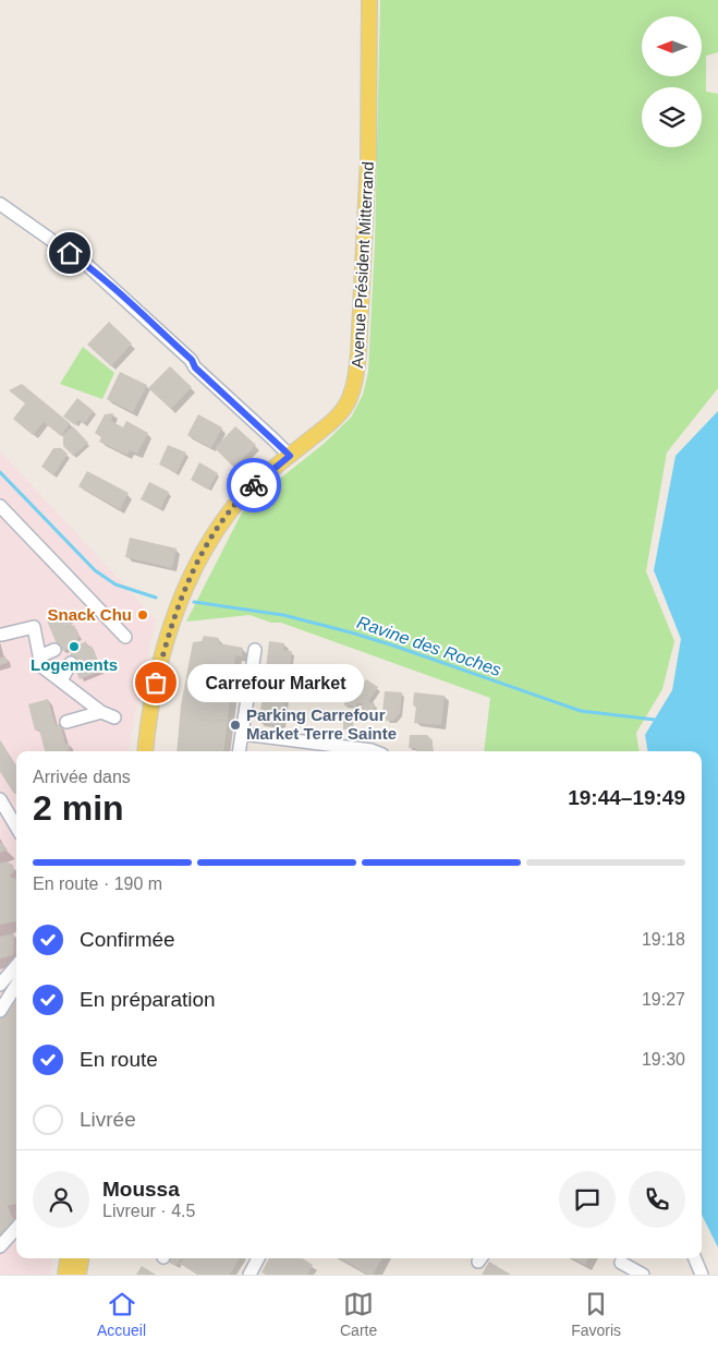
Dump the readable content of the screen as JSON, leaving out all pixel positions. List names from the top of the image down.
{
  "streets": {
    "main road": ["Avenue Président Mitterrand"]
  },
  "water": ["Ravine des Roches"],
  "places": [
    "Snack Chu",
    "Logements",
    "Carrefour Market",
    "Parking Carrefour Market Terre Sainte"
  ],
  "north": "left",
  "page": {
    "bubble": "Carrefour Market",
    "heading": ["2 min", "Arrivée dans", "19:44–19:49"],
    "panel": ["Moussa", "Livreur · 4.5"],
    "bar": "En route · 190 m",
    "list": [
      ["Confirmée", "19:18"],
      ["En préparation", "19:27"],
      ["En route", "19:30"],
      "Livrée"
    ],
    "tabs": ["Accueil", "Carte", "Favoris"]
  }
}
